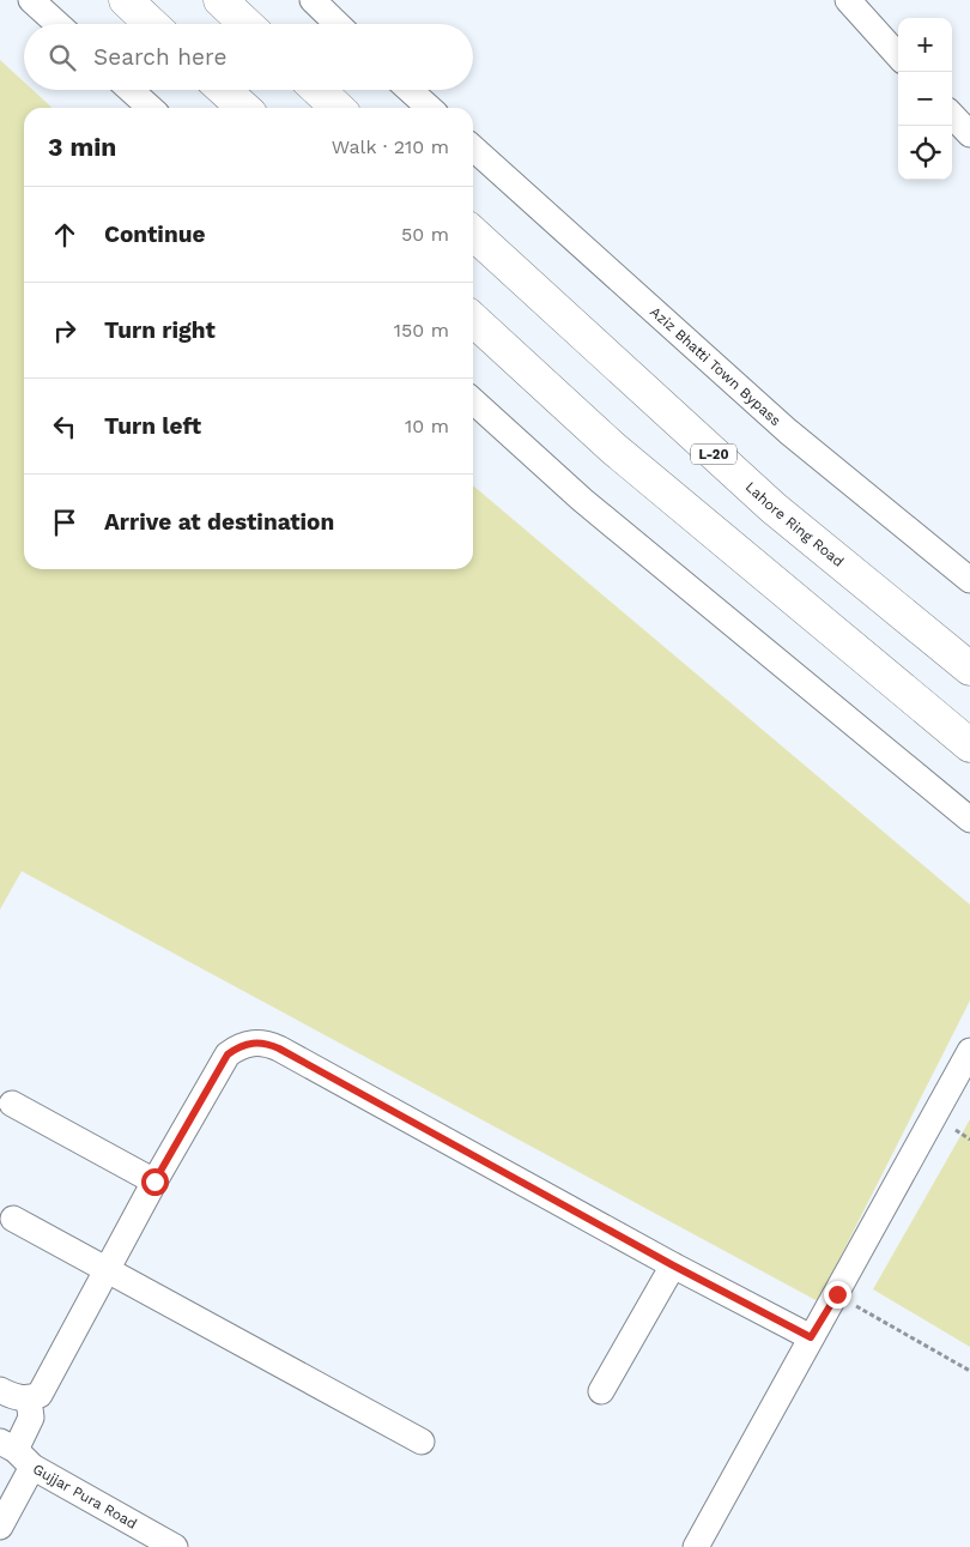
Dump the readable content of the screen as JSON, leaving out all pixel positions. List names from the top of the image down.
{
  "streets": {
    "highway": ["L-20", "Lahore Ring Road"],
    "street": ["Aziz Bhatti Town Bypass", "Gujjar Pura Road"]
  },
  "page": {
    "map_buttons": ["+", "−"],
    "search": "Search here",
    "heading": ["3 min", "Walk · 210 m"],
    "list": [
      ["Continue", "50 m"],
      ["Turn right", "150 m"],
      ["Turn left", "10 m"],
      "Arrive at destination"
    ]
  }
}
